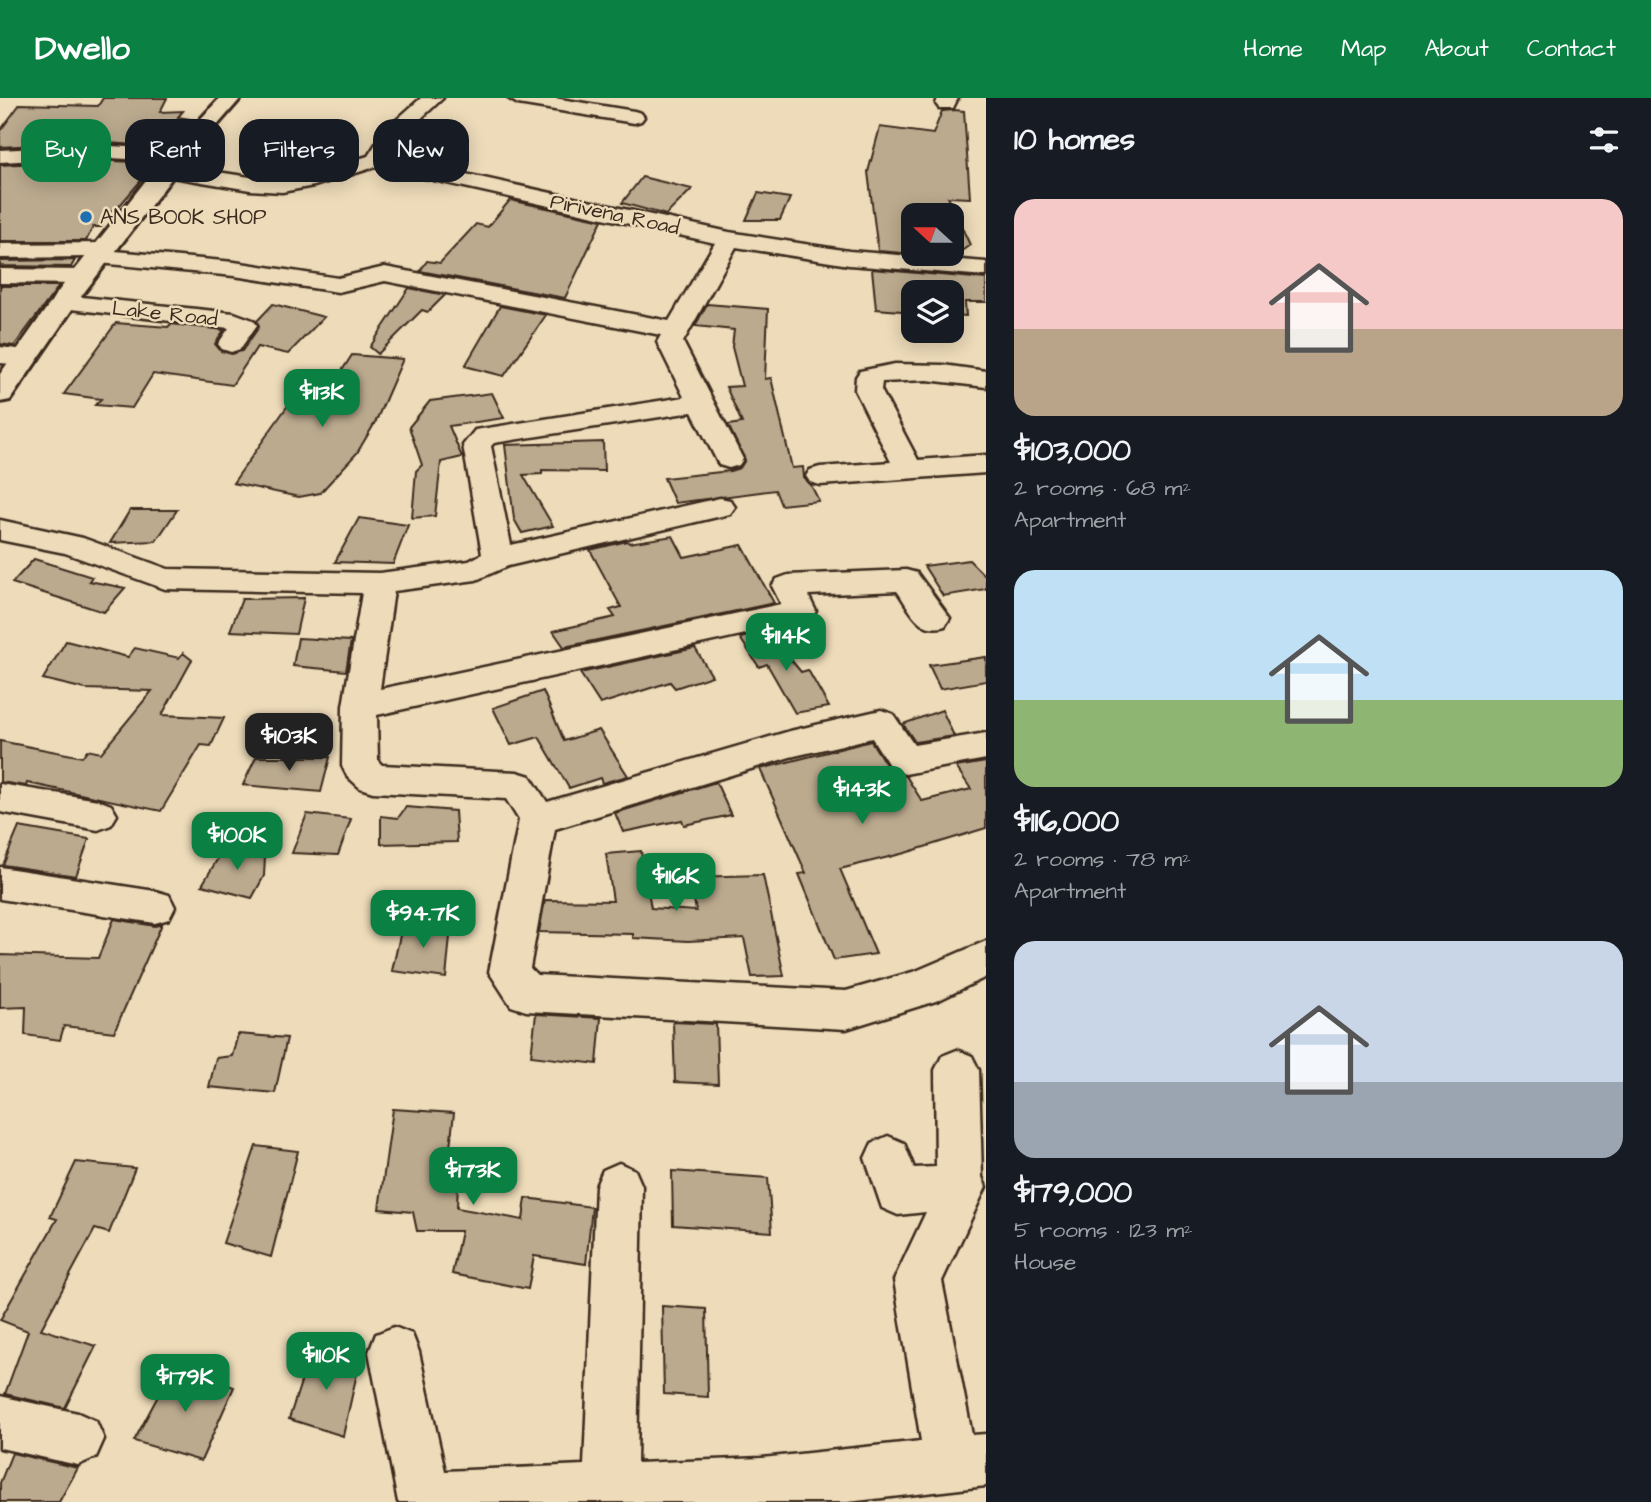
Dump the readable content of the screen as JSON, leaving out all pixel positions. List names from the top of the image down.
{
  "streets": {
    "street": ["Pirivena Road", "Lake Road"]
  },
  "places": ["ANS BOOK SHOP"],
  "north": "left",
  "page": {
    "header": "Dwello",
    "nav": [
      "Home",
      "Map",
      "About",
      "Contact"
    ],
    "heading": "10 homes",
    "chip": [
      "Buy",
      "Rent",
      "Filters",
      "New"
    ],
    "list": [
      {
        "name": "$103,000",
        "note": "2 rooms · 68 m² · Apartment"
      },
      {
        "name": "$116,000",
        "note": "2 rooms · 78 m² · Apartment"
      },
      {
        "name": "$179,000",
        "note": "5 rooms · 123 m² · House"
      }
    ],
    "price": [
      "$113K",
      "$114K",
      "$103K",
      "$143K",
      "$100K",
      "$116K",
      "$94.7K",
      "$173K",
      "$110K",
      "$179K"
    ]
  }
}
